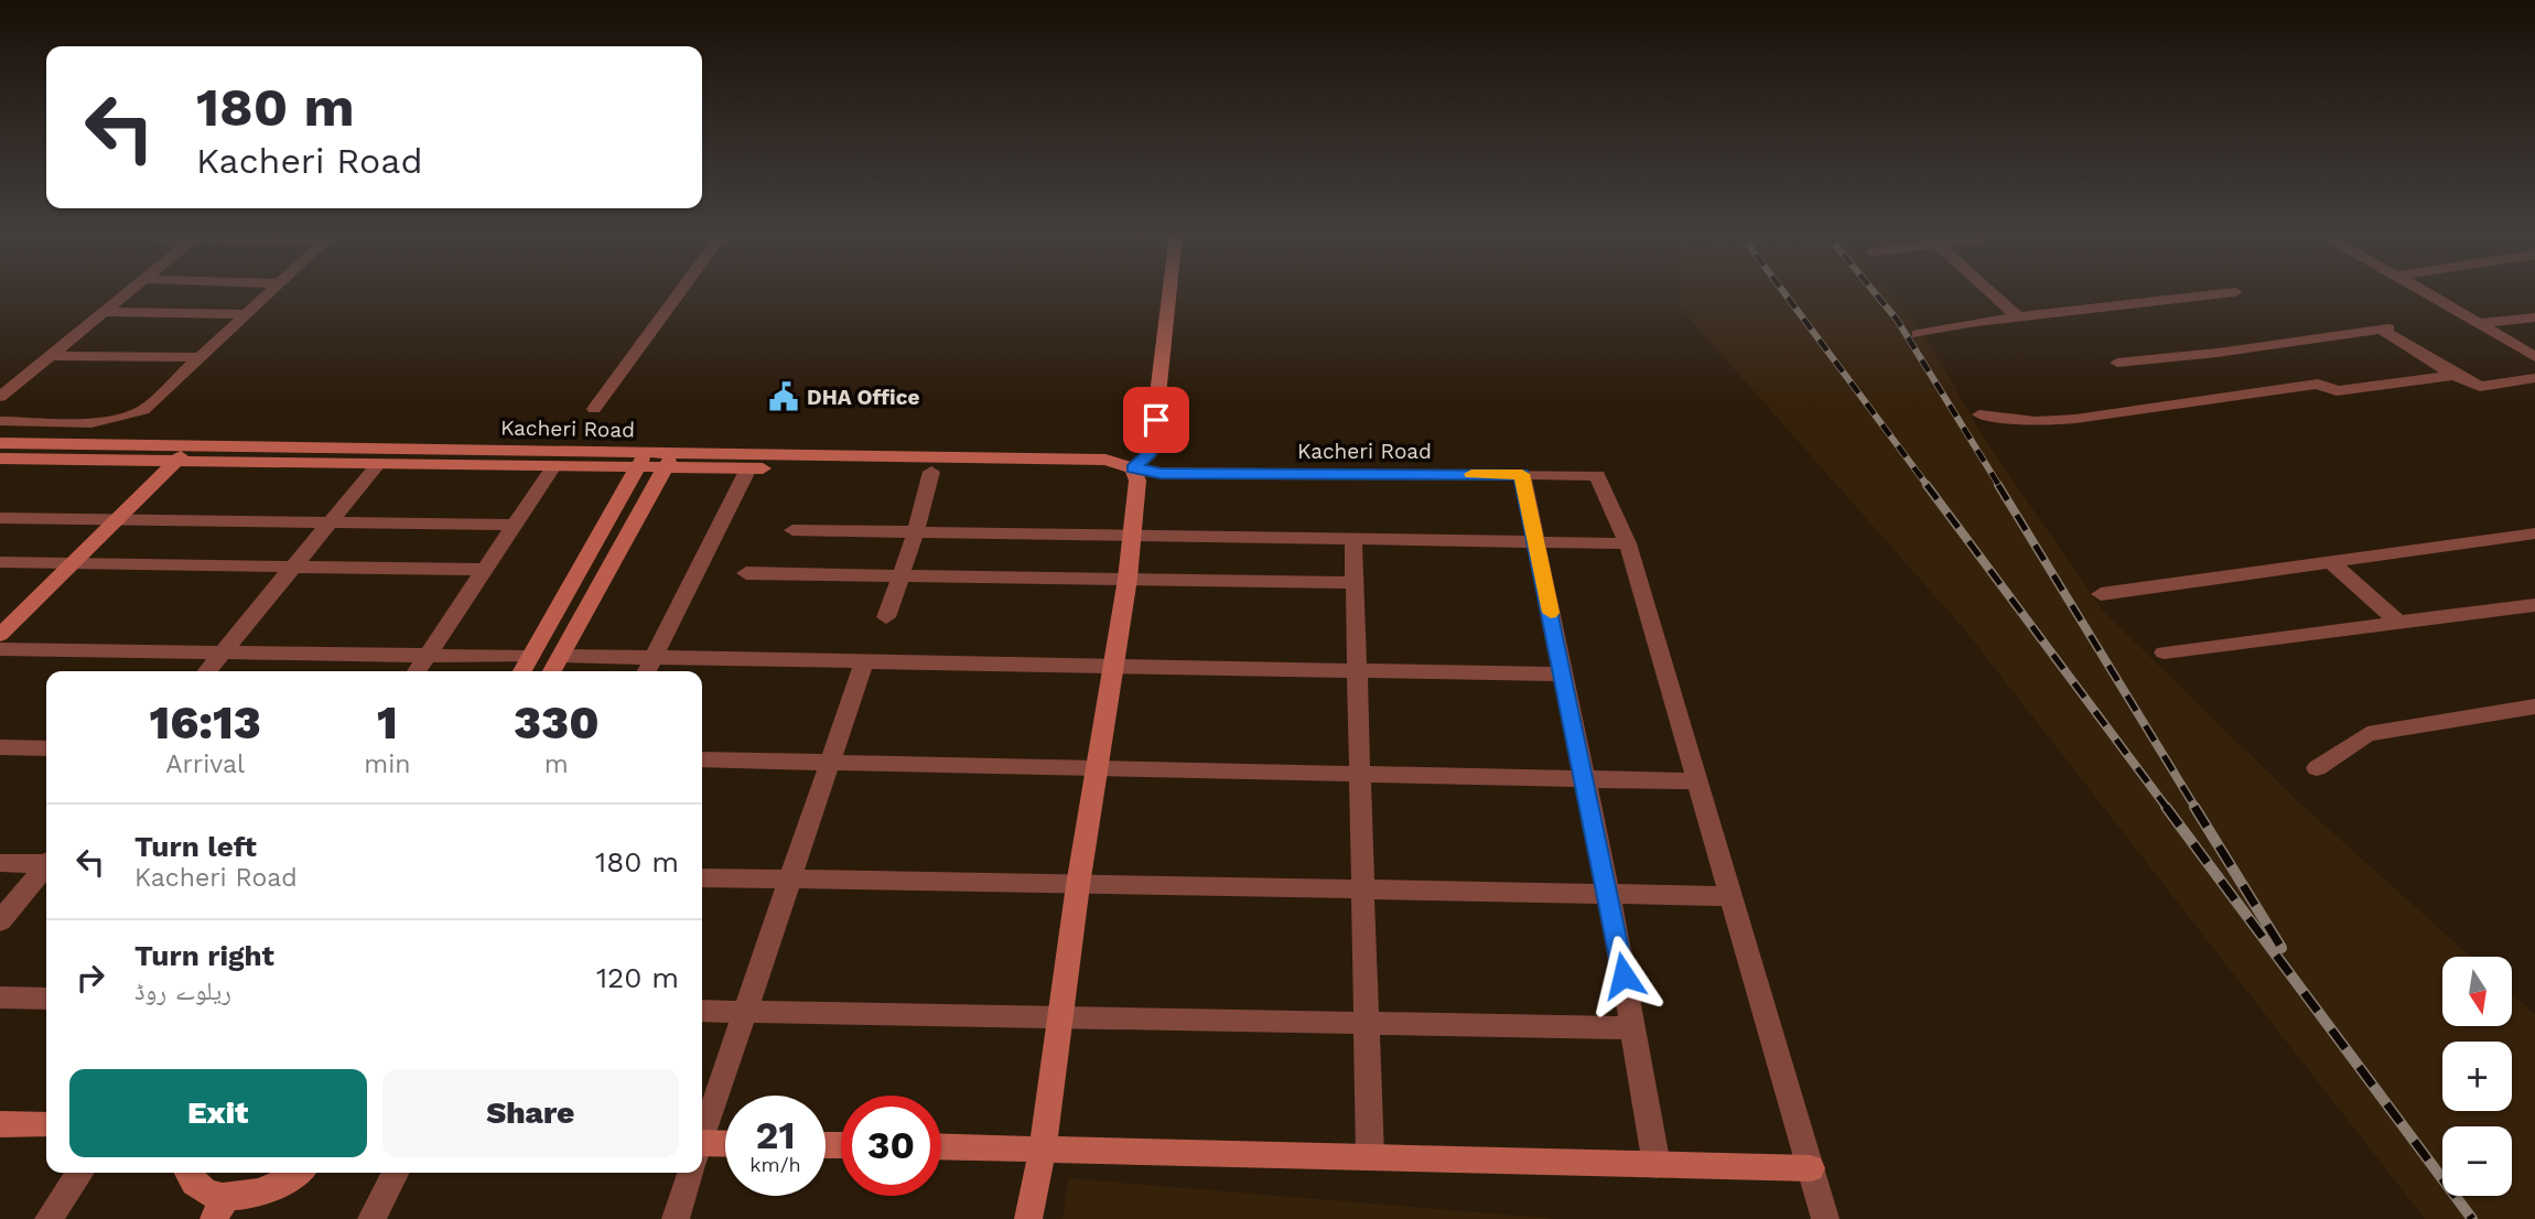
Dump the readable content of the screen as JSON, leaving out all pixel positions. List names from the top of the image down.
{
  "streets": {
    "main road": ["Kacheri Road"]
  },
  "places": {
    "public building": ["DHA Office"]
  },
  "north": "bottom",
  "page": {
    "turn": ["180 m", "Kacheri Road"],
    "eta": [
      "16:13",
      "Arrival",
      "1",
      "min",
      "330",
      "m"
    ],
    "list": [
      {
        "name": "Turn left",
        "note": "Kacheri Road",
        "value": "180 m"
      },
      {
        "name": "Turn right",
        "note": "ریلوے روڈ",
        "value": "120 m"
      }
    ],
    "map_buttons": ["+", "−"],
    "buttons": ["Exit", "Share"],
    "speed": "21 km/h",
    "limit": "30"
  }
}
